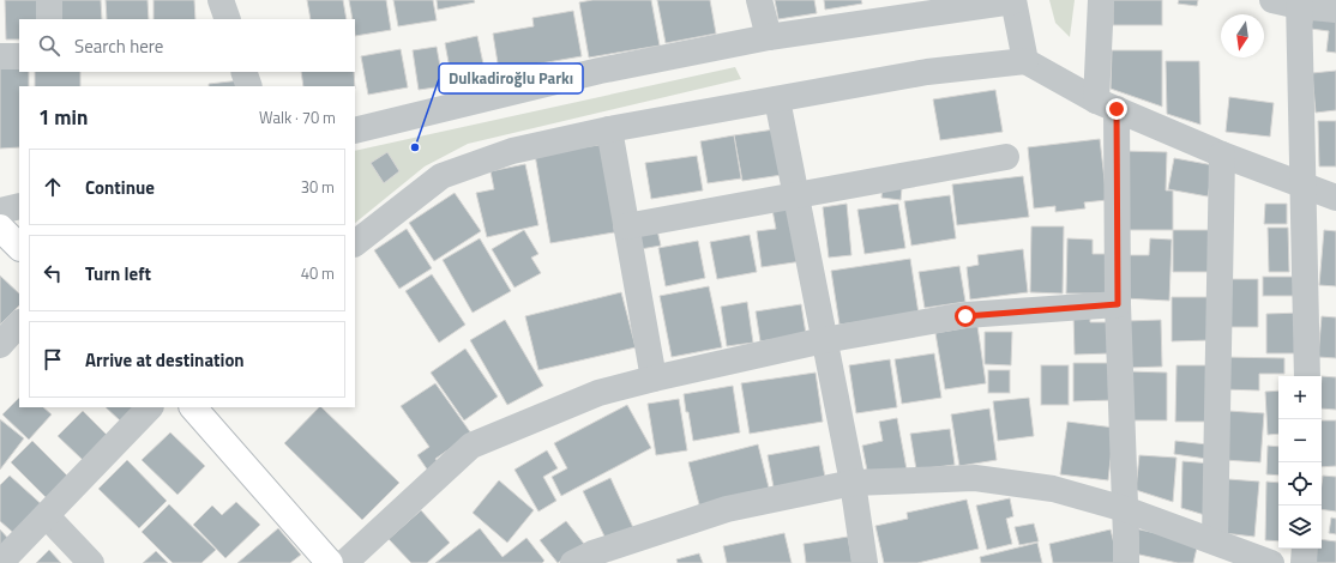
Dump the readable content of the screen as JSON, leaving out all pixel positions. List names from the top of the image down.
{
  "places": ["Dulkadiroğlu Parkı"],
  "north": "bottom",
  "page": {
    "search": "Search here",
    "heading": ["1 min", "Walk · 70 m"],
    "list": [
      ["Continue", "30 m"],
      ["Turn left", "40 m"],
      "Arrive at destination"
    ],
    "map_buttons": ["+", "−"]
  }
}
